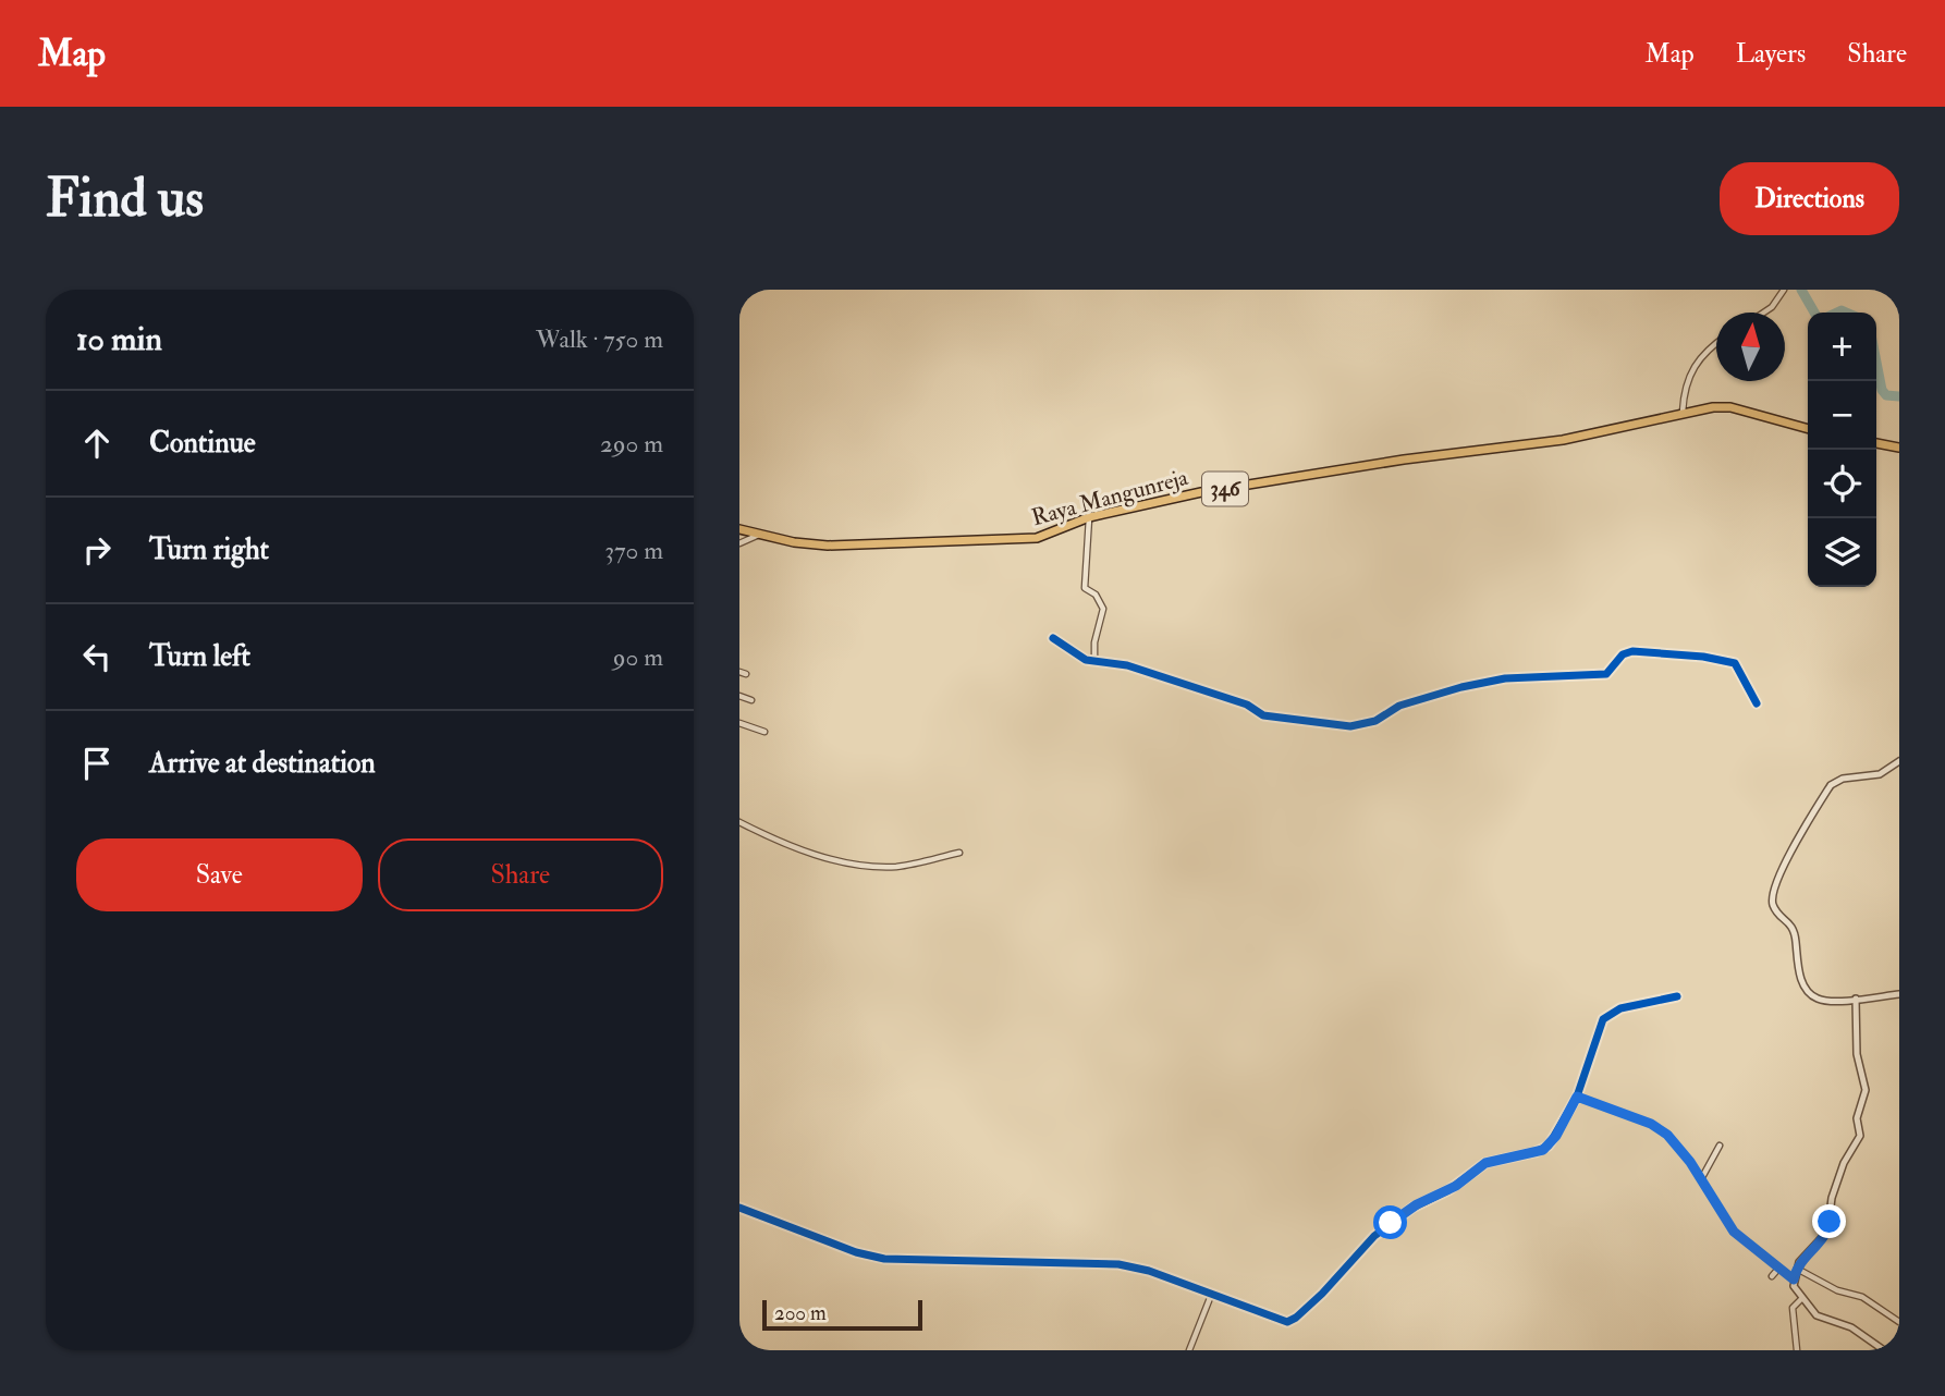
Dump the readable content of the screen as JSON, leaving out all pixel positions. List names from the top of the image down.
{
  "streets": {
    "main road": ["346", "Raya Mangunreja"]
  },
  "scale_bar": "200 m",
  "north": "top",
  "page": {
    "header": "Map",
    "nav": ["Map", "Layers", "Share"],
    "buttons": [
      "Directions",
      ["Save", "Share"]
    ],
    "title": "Find us",
    "heading": ["10 min", "Walk · 750 m"],
    "map_buttons": ["+", "−"],
    "list": [
      ["Continue", "290 m"],
      ["Turn right", "370 m"],
      ["Turn left", "90 m"],
      "Arrive at destination"
    ],
    "scale": "200 m"
  }
}
